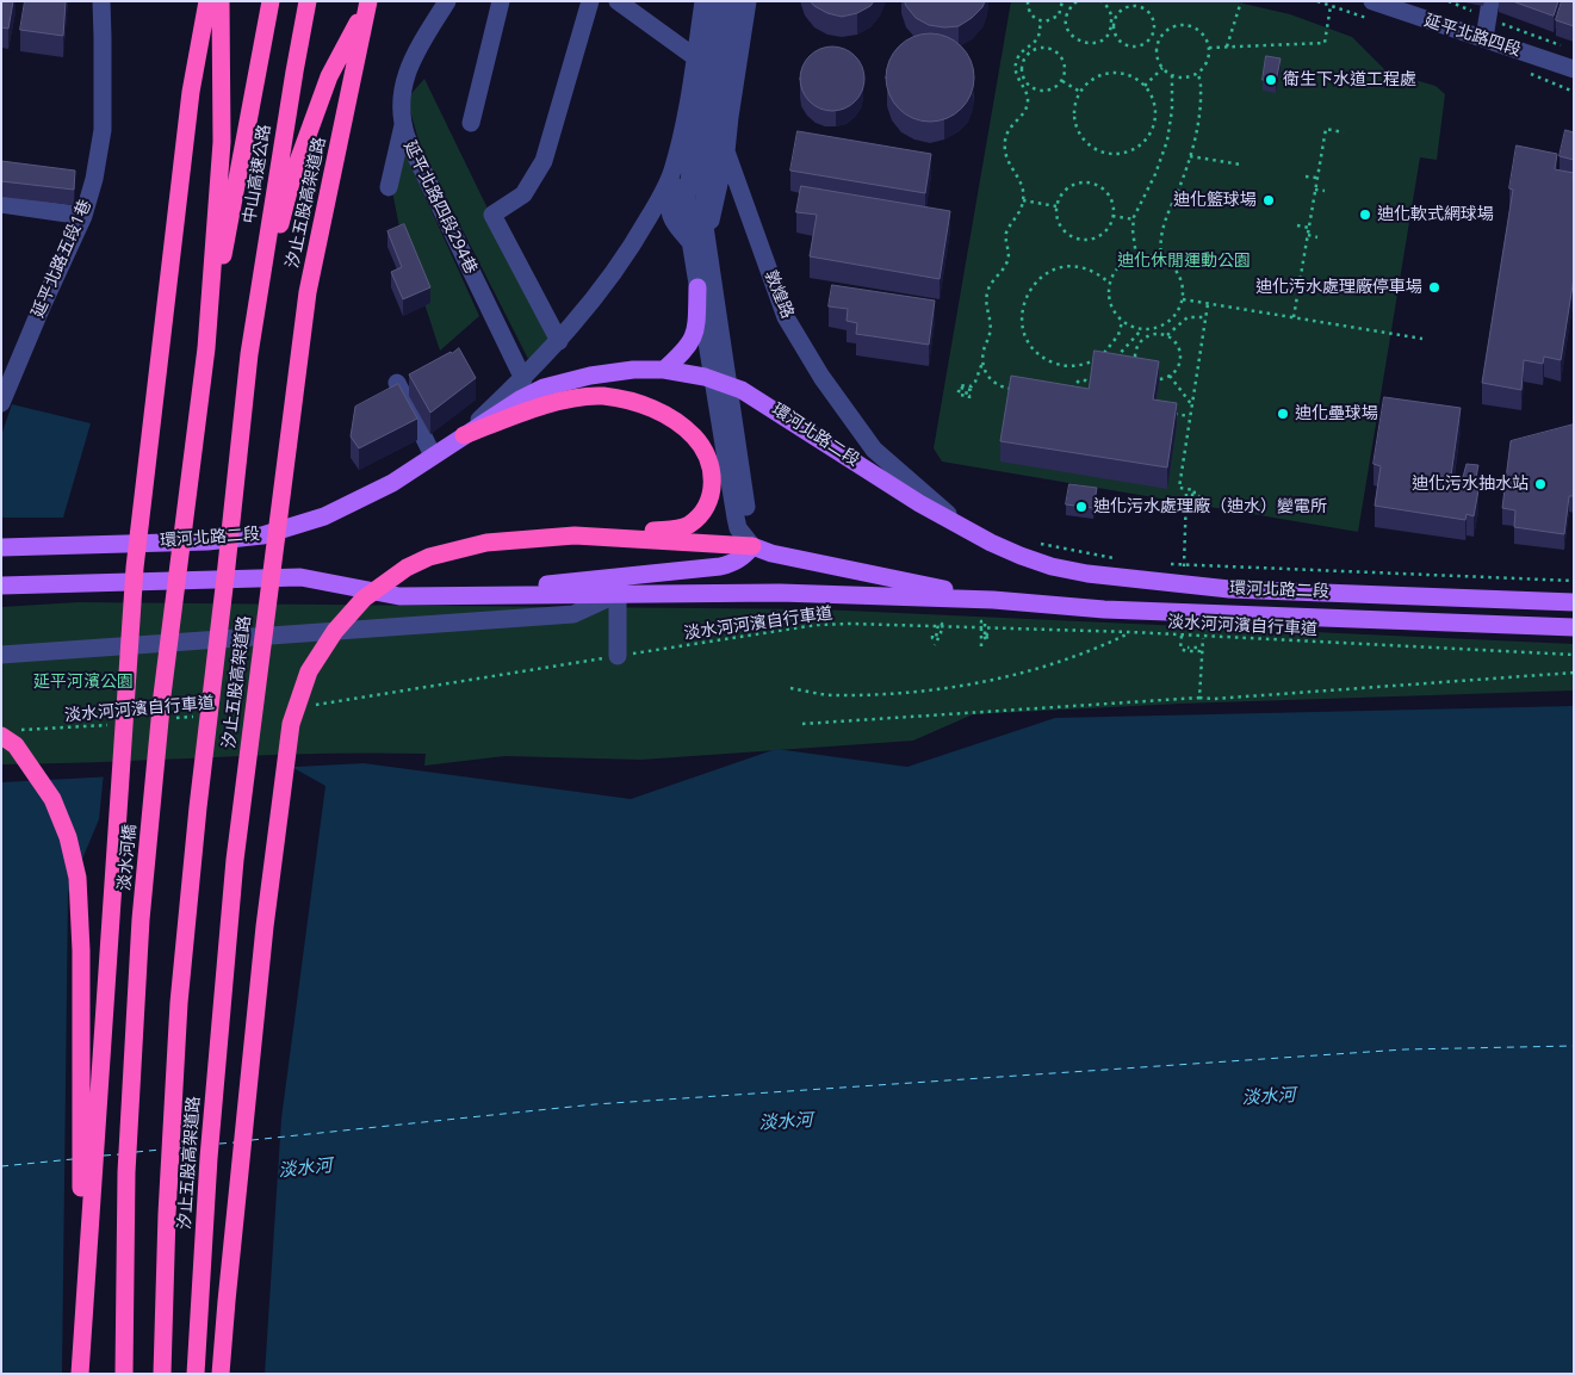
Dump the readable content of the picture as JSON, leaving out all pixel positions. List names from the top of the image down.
{
  "streets": {
    "highway": ["中山高速公路", "汐止五股高架道路", "淡水河橋"],
    "main road": ["環河北路二段"],
    "street": [
      "延平北路四段",
      "延平北路四段294巷",
      "延平北路五段1巷",
      "敦煌路"
    ],
    "path": ["淡水河河濱自行車道"]
  },
  "crossings": [
    ["中山高速公路", "淡水河橋"],
    ["敦煌路", "環河北路二段"]
  ],
  "water": ["淡水河"],
  "parks": ["迪化休閒運動公園", "延平河濱公園"],
  "places": [
    "衛生下水道工程處",
    "迪化籃球場",
    "迪化軟式網球場",
    "迪化汚水處理廠停車場",
    "迪化壘球場",
    "迪化污水抽水站",
    "迪化污水處理廠（迪水）變電所"
  ]
}
